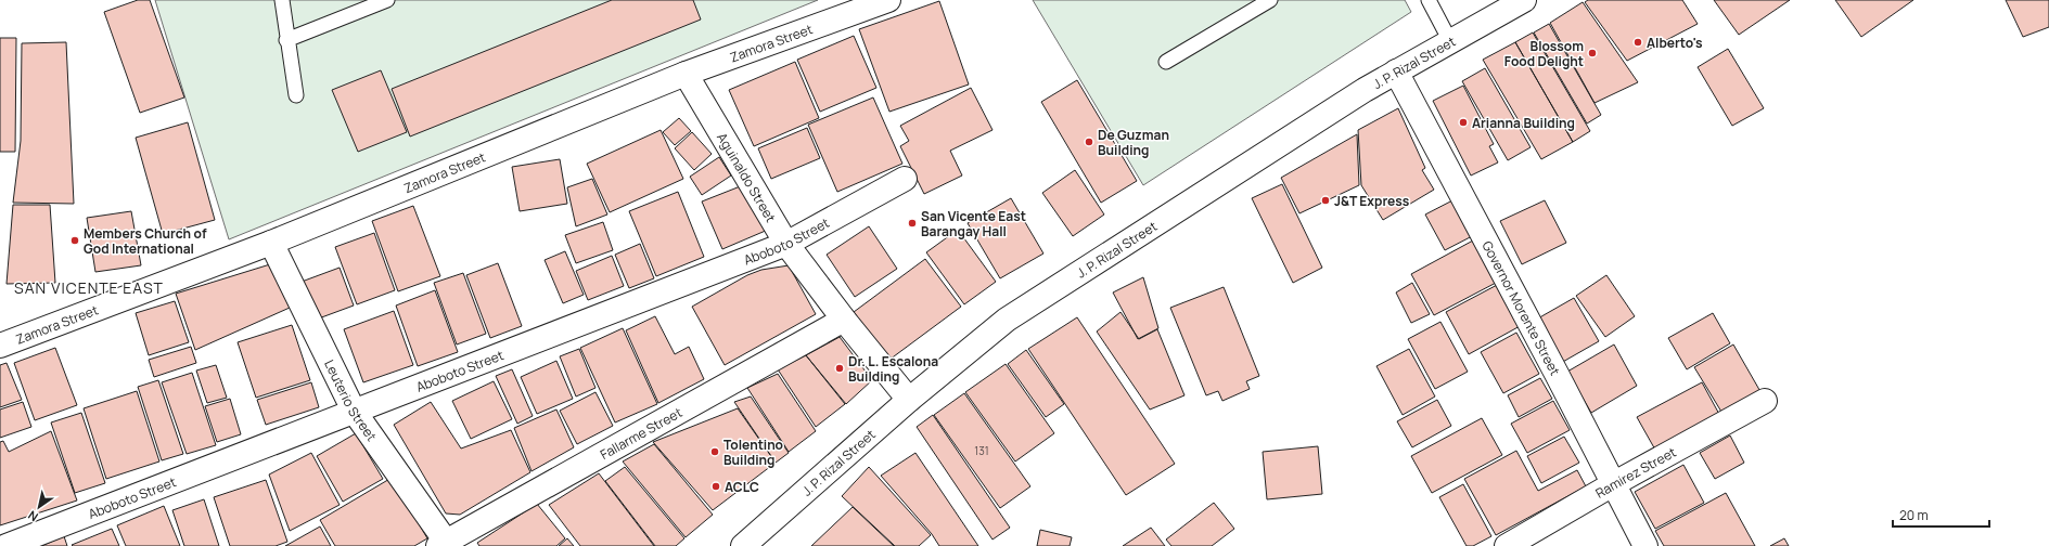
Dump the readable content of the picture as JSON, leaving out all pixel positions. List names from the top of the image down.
{
  "streets": {
    "main road": [
      "Zamora Street",
      "J. P. Rizal Street",
      "Aguinaldo Street",
      "Aboboto Street",
      "Governor Morente Street",
      "Leuterio Street",
      "Fallarme Street",
      "Ramirez Street"
    ]
  },
  "crossings": [
    ["Zamora Street", "Aguinaldo Street"],
    ["Zamora Street", "Leuterio Street"],
    ["J. P. Rizal Street", "Aguinaldo Street"],
    ["J. P. Rizal Street", "Governor Morente Street"],
    ["Aguinaldo Street", "Aboboto Street"],
    ["Aguinaldo Street", "Fallarme Street"],
    ["Aboboto Street", "Leuterio Street"],
    ["Governor Morente Street", "Ramirez Street"],
    ["Leuterio Street", "Fallarme Street"]
  ],
  "districts": ["SAN VICENTE EAST"],
  "places": [
    "Alberto's",
    "Blossom Food Delight",
    "Arianna Building",
    "De Guzman Building",
    "J&T Express",
    "San Vicente East Barangay Hall",
    "Members Church of God International",
    "Dr. L. Escalona Building",
    "Tolentino Building",
    "ACLC"
  ],
  "house_numbers": ["131"],
  "scale_bar": "20 m",
  "north": "bottom left"
}
